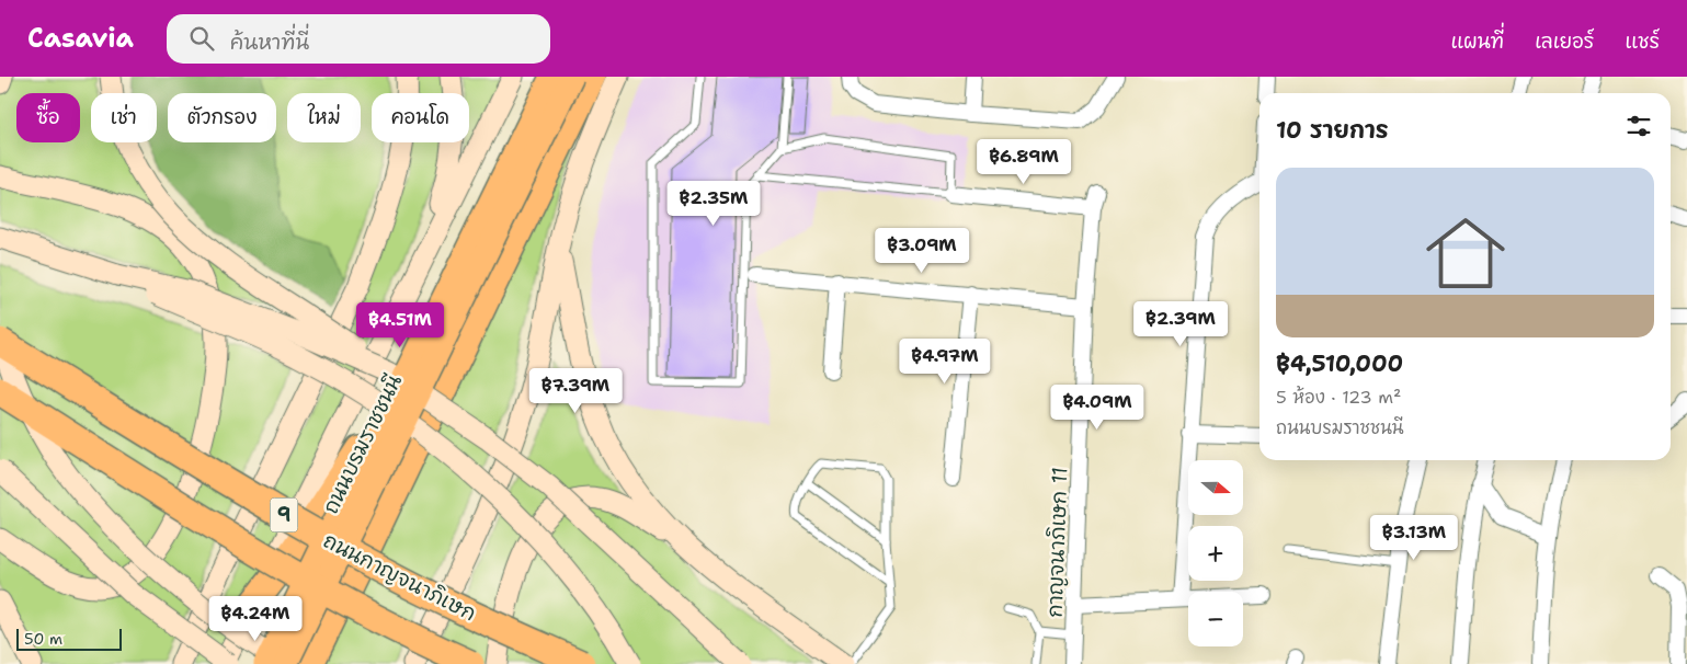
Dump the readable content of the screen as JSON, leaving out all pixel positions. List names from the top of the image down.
{
  "streets": {
    "highway": ["ถนนบรมราชชนนี", "9", "ถนนกาญจนาภิเษก"],
    "street": ["กาญจนาภิเษก 11"]
  },
  "scale_bar": "50 m",
  "north": "right",
  "page": {
    "header": "Casavia",
    "search": "ค้นหาที่นี่",
    "nav": ["แผนที่", "เลเยอร์", "แชร์"],
    "chip": [
      "ซื้อ",
      "เช่า",
      "ตัวกรอง",
      "ใหม่",
      "คอนโด"
    ],
    "heading": "10 รายการ",
    "price": [
      "฿6.89M",
      "฿2.35M",
      "฿3.09M",
      "฿2.39M",
      "฿4.51M",
      "฿4.97M",
      "฿7.39M",
      "฿4.09M",
      "฿3.13M",
      "฿4.24M"
    ],
    "list": [
      {
        "name": "฿4,510,000",
        "note": "5 ห้อง · 123 m² · ถนนบรมราชชนนี"
      }
    ],
    "map_buttons": ["+", "−"],
    "scale": "50 m"
  }
}
